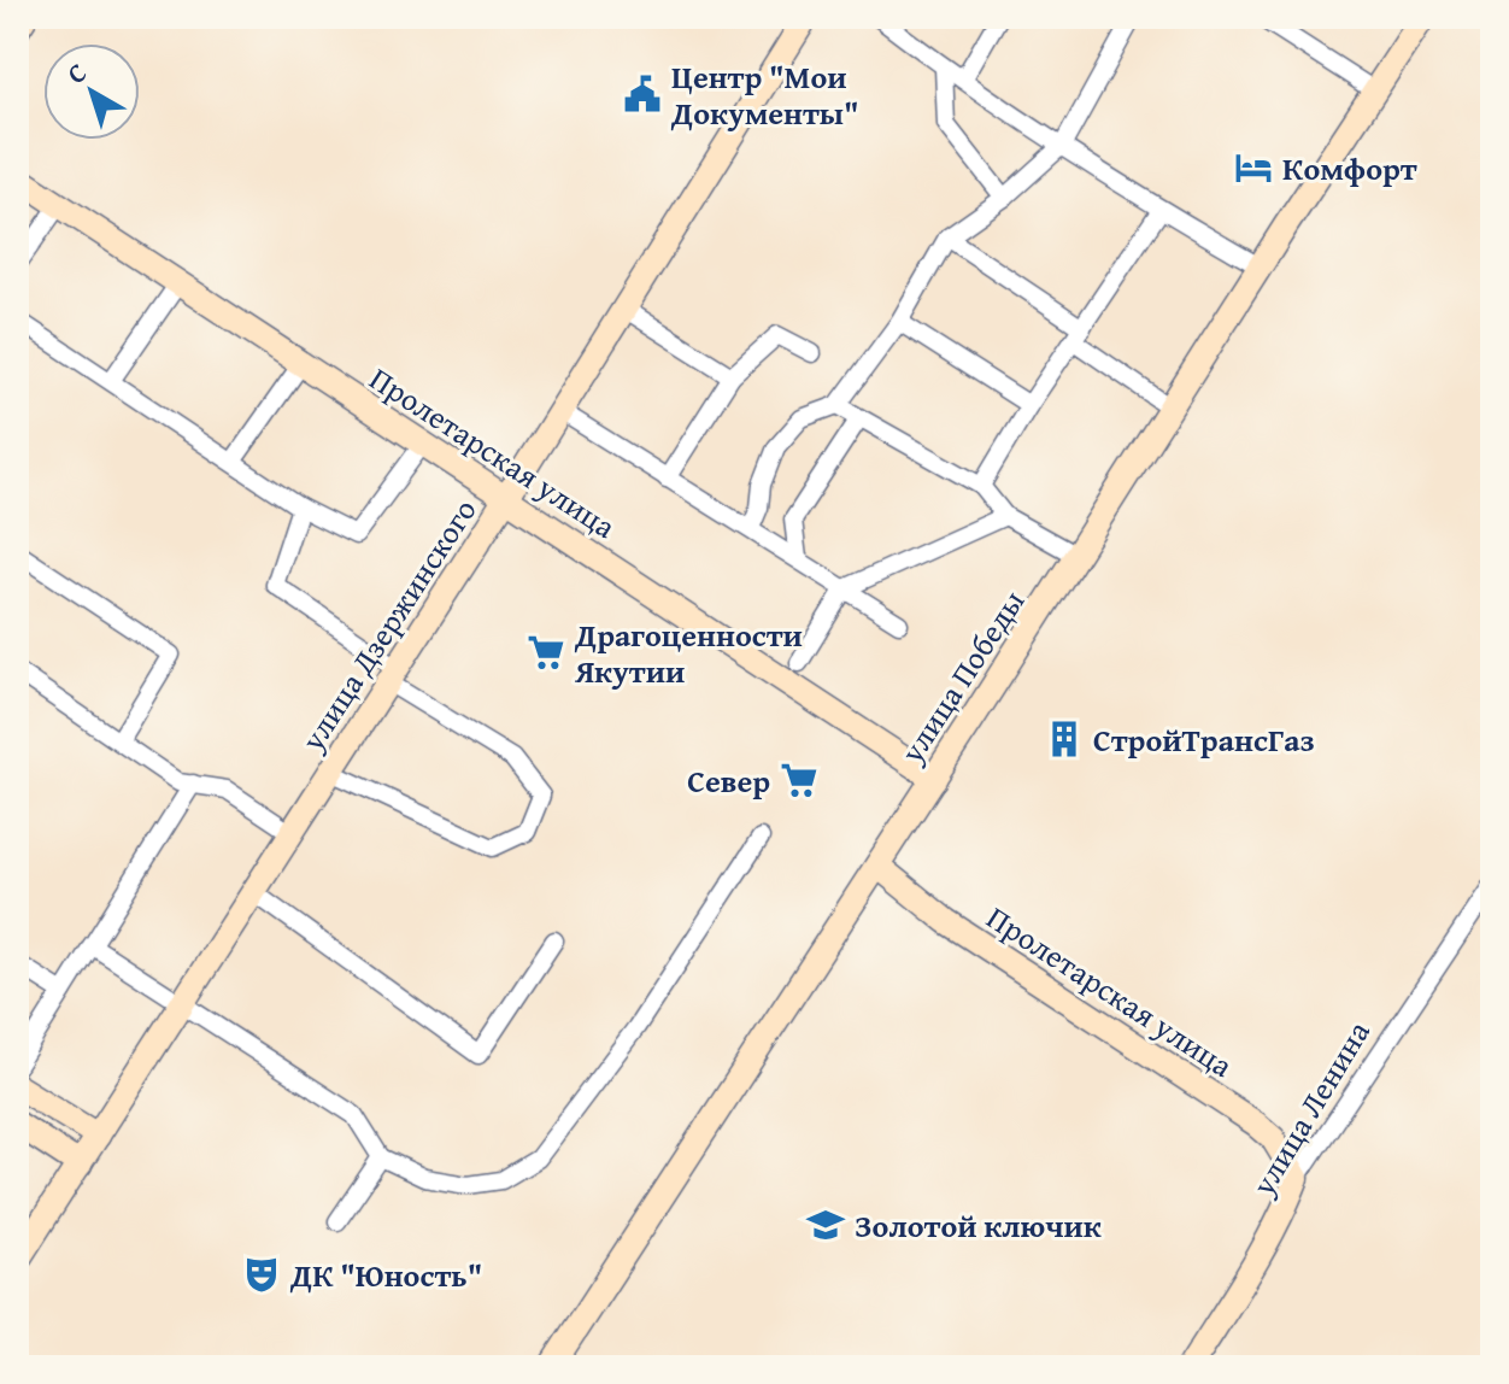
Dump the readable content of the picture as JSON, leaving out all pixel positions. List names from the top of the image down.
{
  "streets": {
    "main road": [
      "Пролетарская улица",
      "улица Дзержинского",
      "улица Победы",
      "улица Ленина"
    ]
  },
  "crossings": [
    ["Пролетарская улица", "улица Дзержинского"],
    ["Пролетарская улица", "улица Победы"],
    ["Пролетарская улица", "улица Ленина"]
  ],
  "places": {
    "public building": ["Центр \"Мои Документы\""],
    "hotel": ["Комфорт"],
    "supermarket": ["Драгоценности Якутии", "Север"],
    "building": ["СтройТрансГаз"],
    "school or university": ["Золотой ключик"],
    "theatre": ["ДК \"Юность\""]
  },
  "north": "top left"
}
